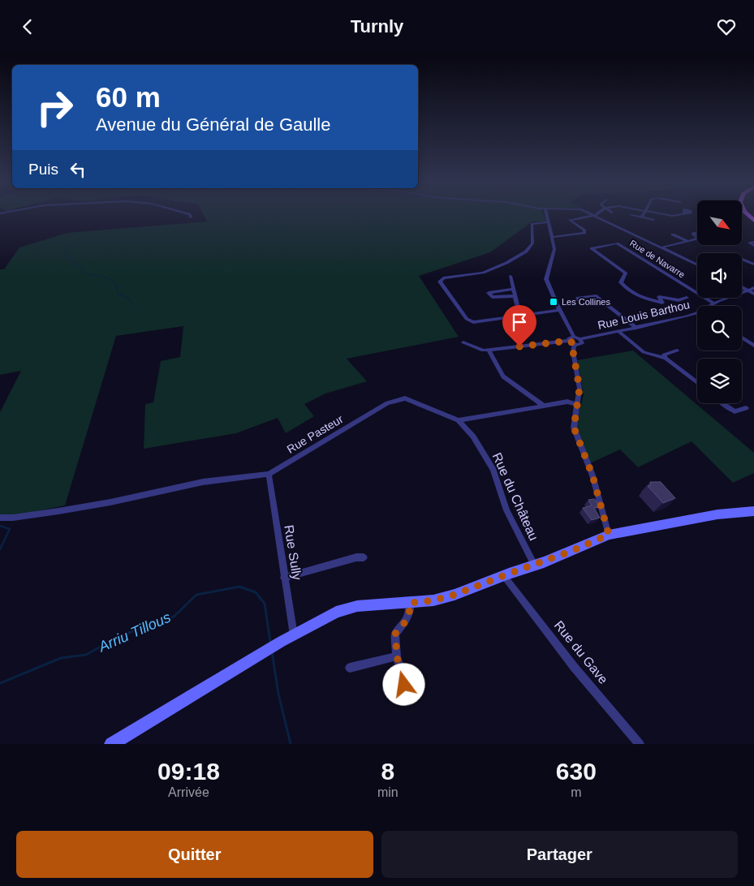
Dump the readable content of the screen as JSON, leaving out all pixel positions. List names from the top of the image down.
{
  "streets": {
    "street": [
      "Rue de Navarre",
      "Rue Louis Barthou",
      "Rue Pasteur",
      "Rue du Château",
      "Rue Sully",
      "Rue du Gave"
    ]
  },
  "crossings": [
    ["Rue de Navarre", "Rue Louis Barthou"],
    ["Rue Pasteur", "Rue du Château"],
    ["Rue Pasteur", "Rue Sully"]
  ],
  "water": ["Arriu Tillous"],
  "places": {
    "transit": ["Les Collines"]
  },
  "north": "bottom right",
  "page": {
    "header": "Turnly",
    "turn": ["60 m", "Avenue du Général de Gaulle"],
    "then": "Puis",
    "eta": [
      "09:18",
      "Arrivée",
      "8",
      "min",
      "630",
      "m"
    ],
    "buttons": ["Quitter", "Partager"]
  }
}
